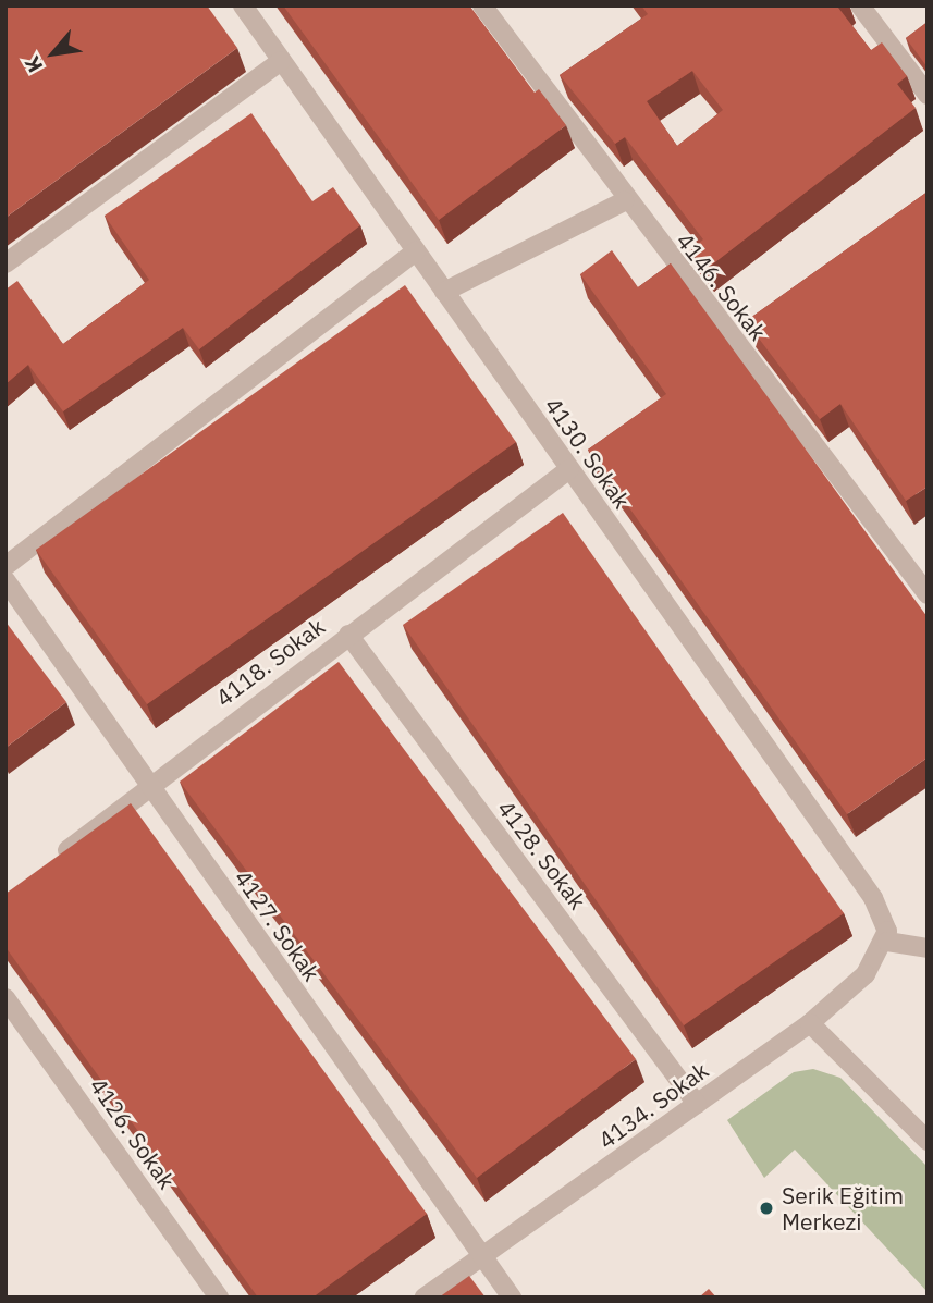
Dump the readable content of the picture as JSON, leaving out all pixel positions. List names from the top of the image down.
{
  "streets": {
    "street": [
      "4146. Sokak",
      "4130. Sokak",
      "4118. Sokak",
      "4128. Sokak",
      "4127. Sokak",
      "4134. Sokak",
      "4126. Sokak"
    ]
  },
  "crossings": [
    ["4130. Sokak", "4118. Sokak"],
    ["4130. Sokak", "4134. Sokak"],
    ["4118. Sokak", "4128. Sokak"],
    ["4118. Sokak", "4127. Sokak"],
    ["4128. Sokak", "4134. Sokak"],
    ["4127. Sokak", "4134. Sokak"]
  ],
  "places": ["Serik Eğitim Merkezi"],
  "north": "bottom left"
}
